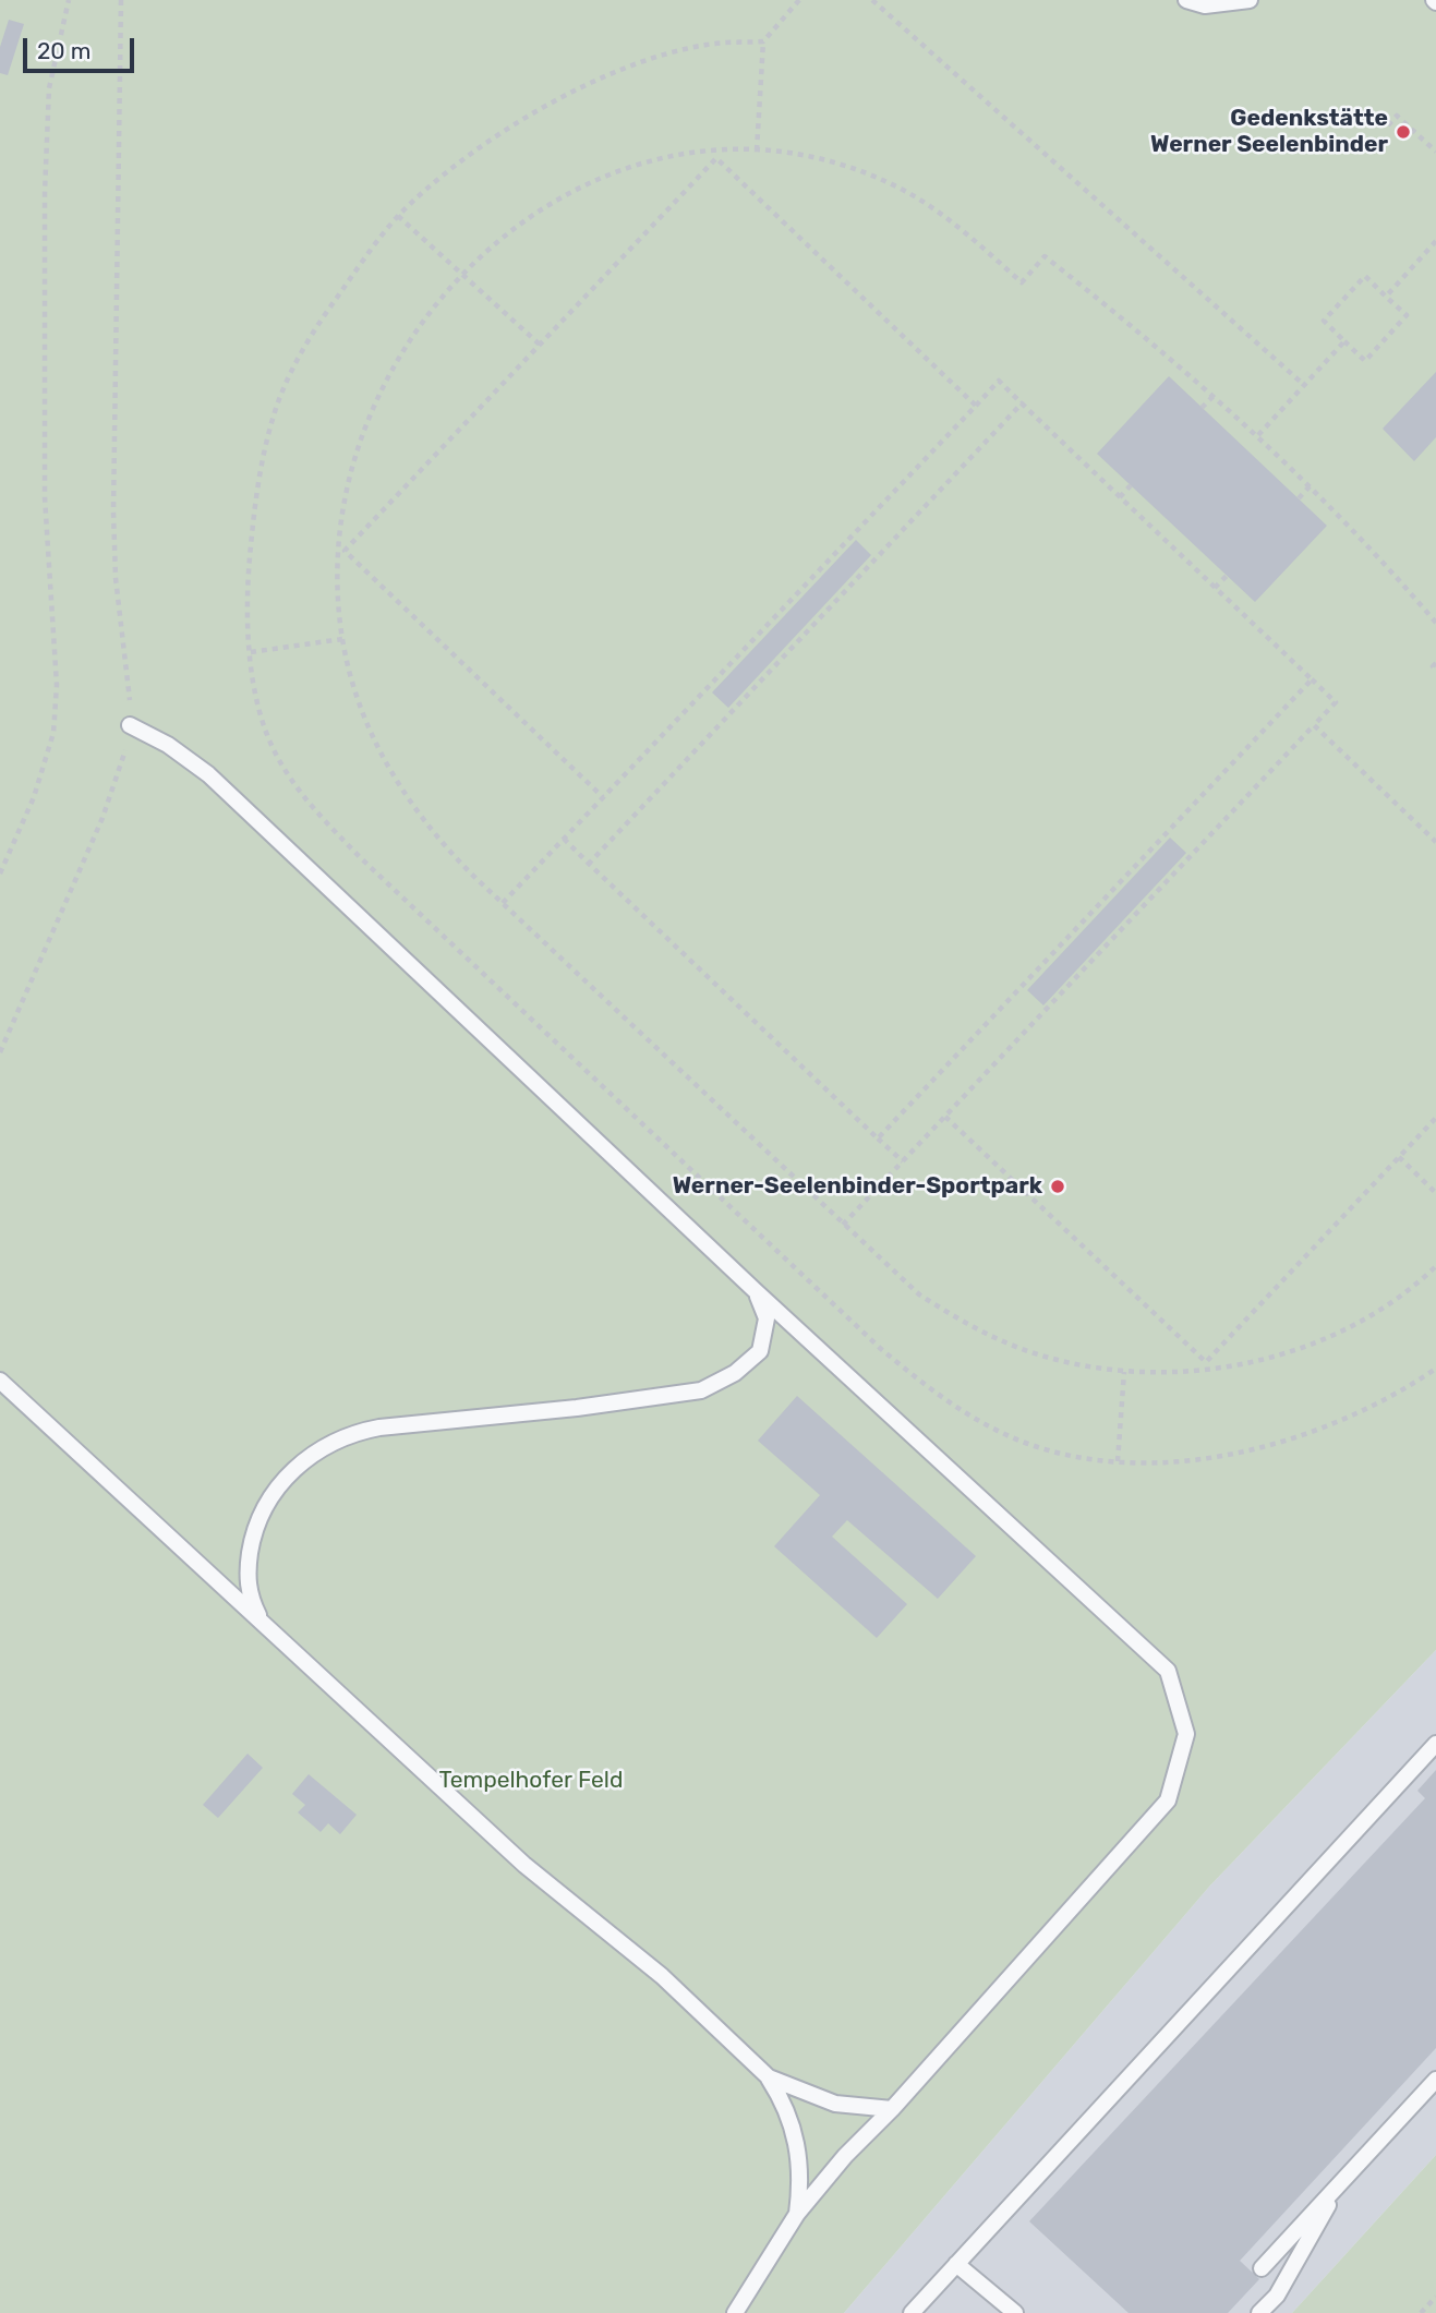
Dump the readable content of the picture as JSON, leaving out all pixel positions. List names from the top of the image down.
{
  "parks": ["Tempelhofer Feld"],
  "places": ["Gedenkstätte Werner Seelenbinder", "Werner-Seelenbinder-Sportpark"],
  "scale_bar": "20 m"
}
